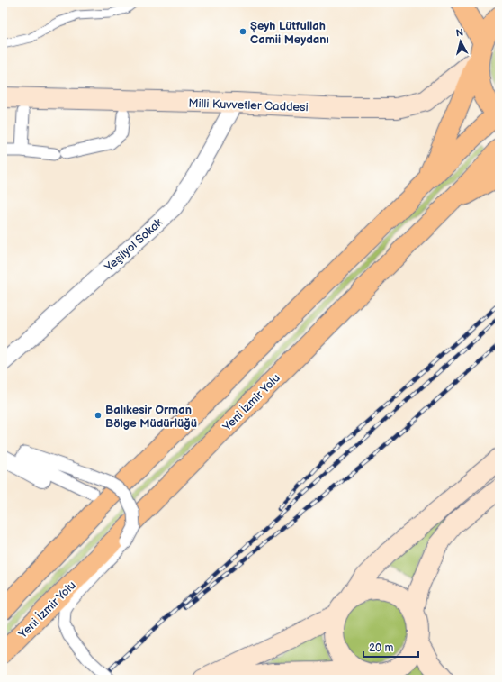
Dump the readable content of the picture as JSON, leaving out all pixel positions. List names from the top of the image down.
{
  "streets": {
    "highway": ["Yeni İzmir Yolu"],
    "main road": ["Milli Kuvvetler Caddesi"],
    "street": ["Yeşilyol Sokak"]
  },
  "crossings": [
    ["Milli Kuvvetler Caddesi", "Yeşilyol Sokak"]
  ],
  "places": ["Şeyh Lütfullah Camii Meydanı", "Balıkesir Orman Bölge Müdürlüğü"],
  "scale_bar": "20 m",
  "north": "top"
}
